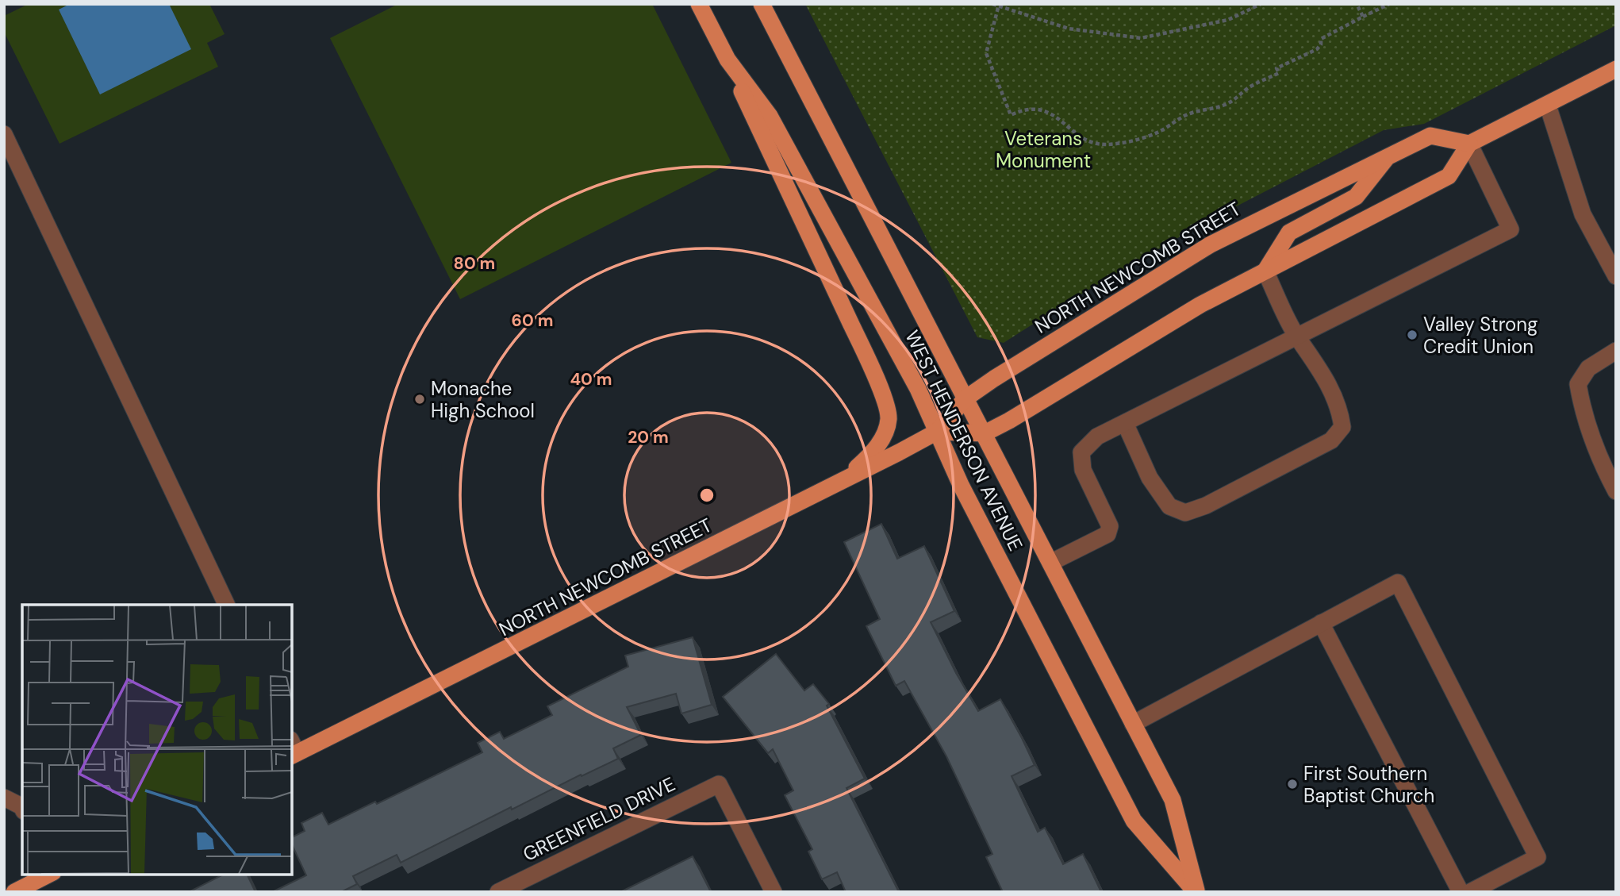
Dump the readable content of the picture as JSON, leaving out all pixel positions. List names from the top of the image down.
{
  "streets": {
    "main road": ["NORTH NEWCOMB STREET", "WEST HENDERSON AVENUE"],
    "street": ["GREENFIELD DRIVE"]
  },
  "crossings": [
    ["NORTH NEWCOMB STREET", "WEST HENDERSON AVENUE"]
  ],
  "parks": ["Veterans Monument"],
  "places": ["Valley Strong Credit Union", "Monache High School", "First Southern Baptist Church"],
  "rings": [
    "80 m",
    "60 m",
    "40 m",
    "20 m"
  ]
}
